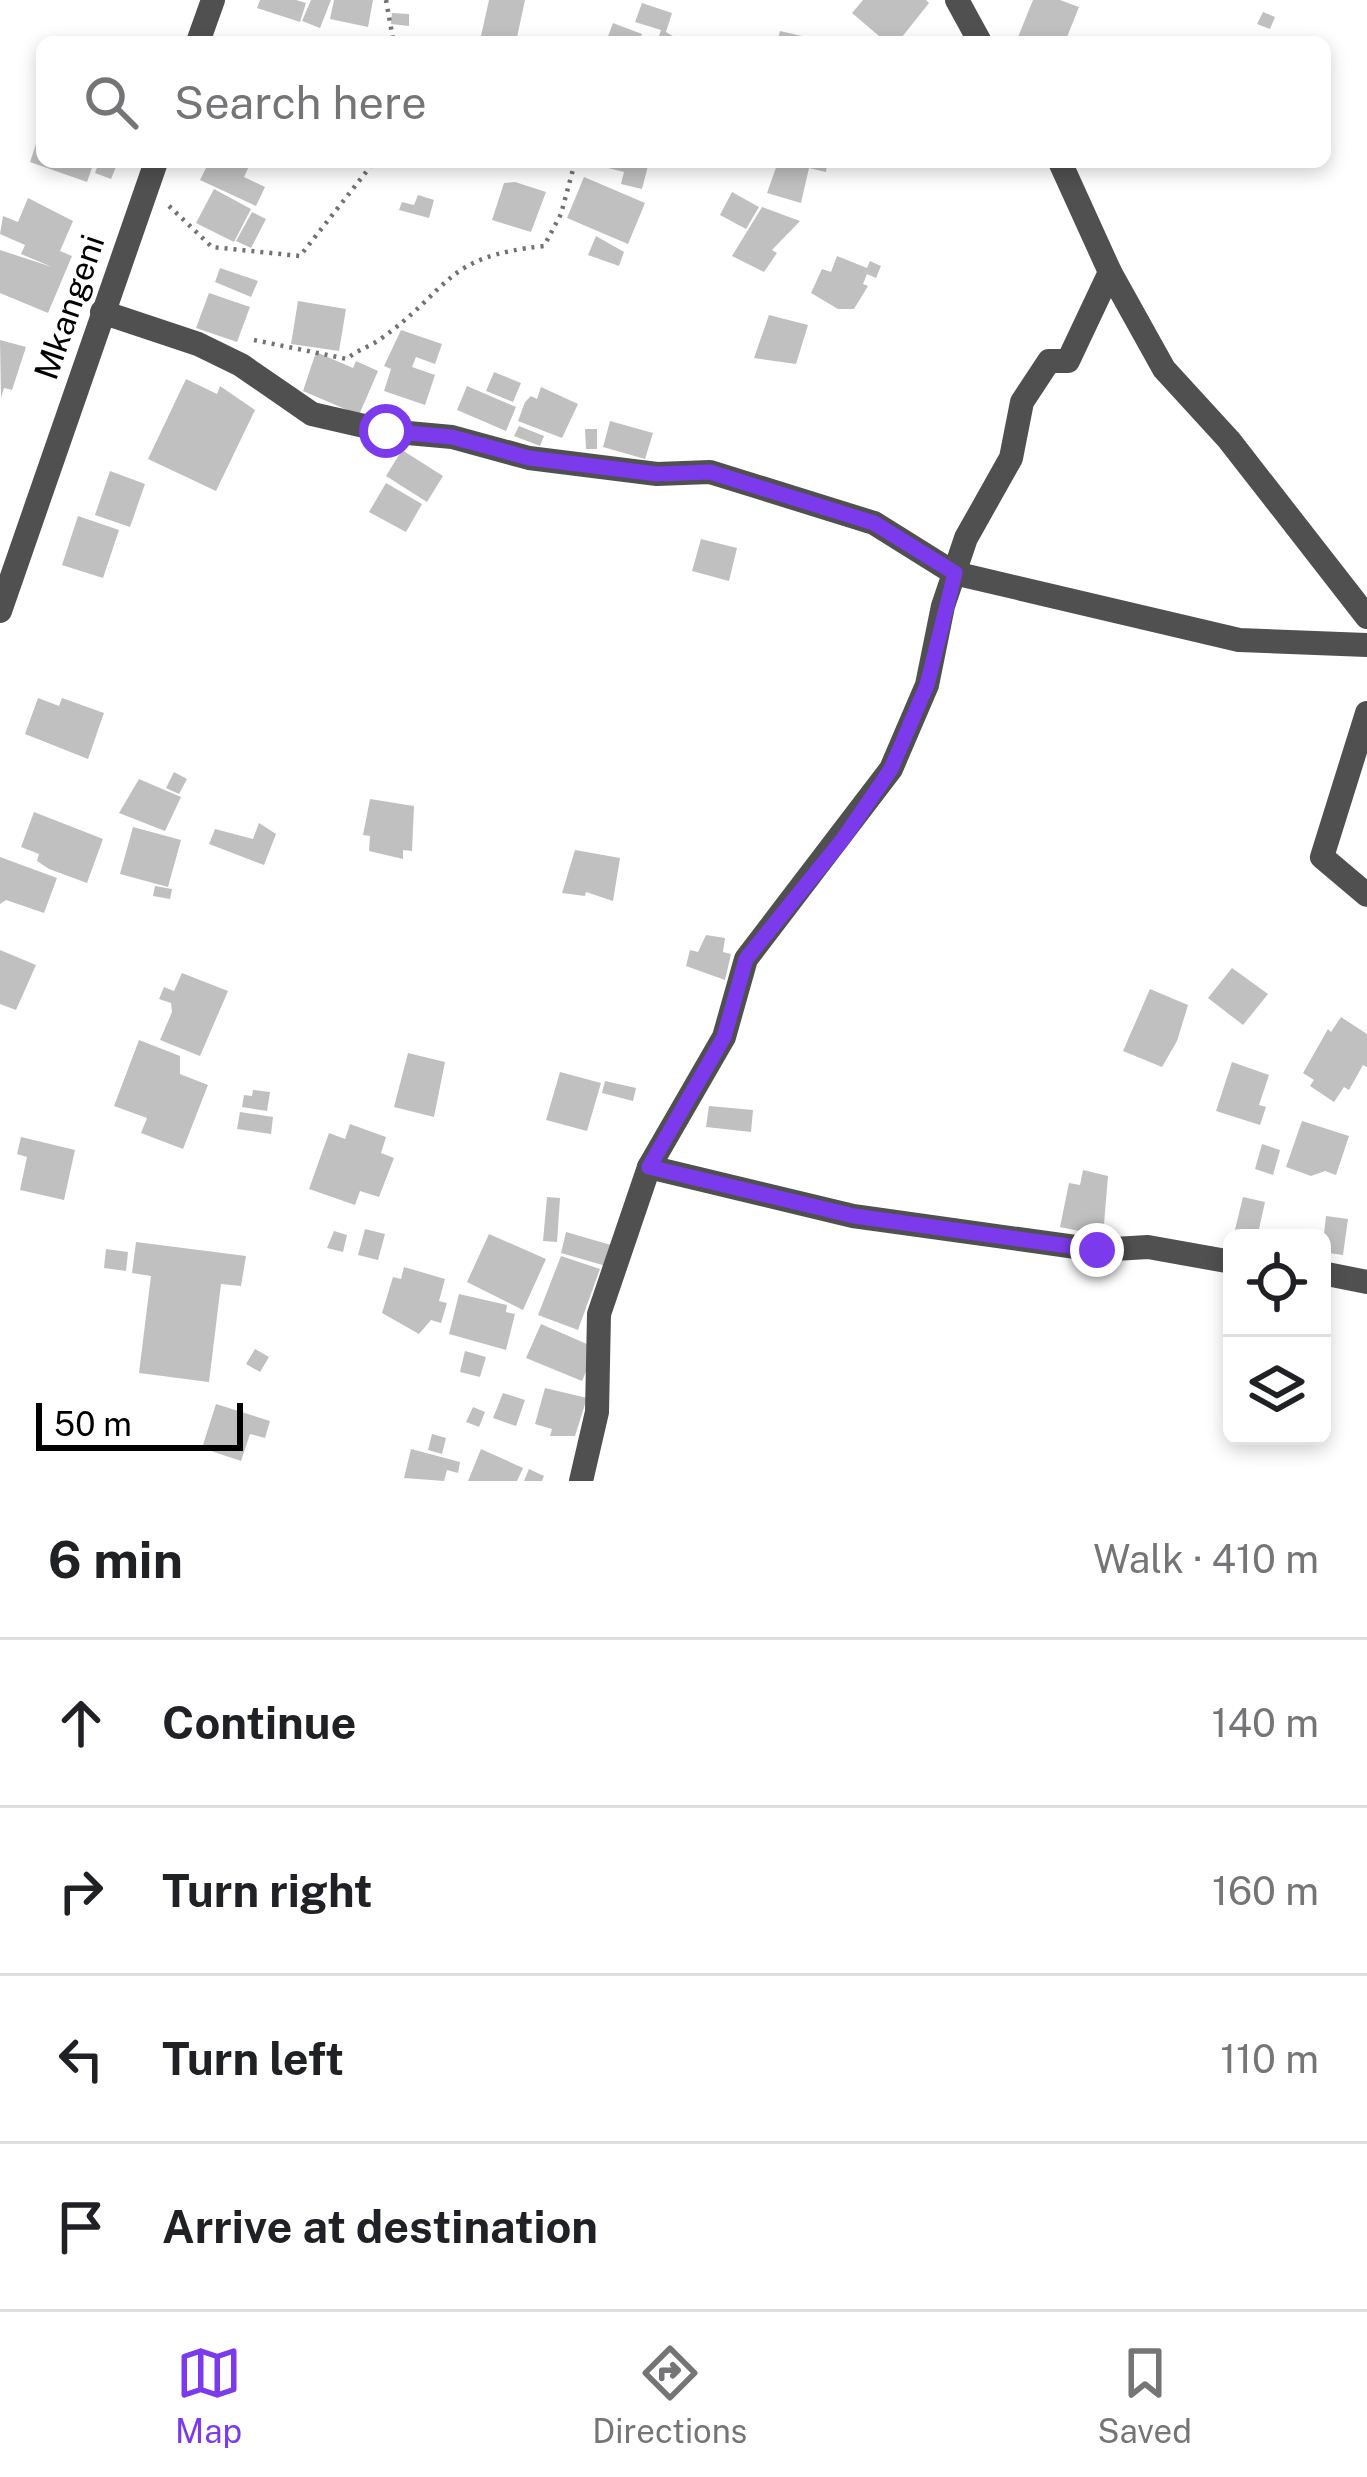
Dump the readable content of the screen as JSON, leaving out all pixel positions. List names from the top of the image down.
{
  "streets": {
    "street": ["Mkangeni"]
  },
  "scale_bar": "50 m",
  "page": {
    "search": "Search here",
    "scale": "50 m",
    "heading": ["6 min", "Walk · 410 m"],
    "list": [
      ["Continue", "140 m"],
      ["Turn right", "160 m"],
      ["Turn left", "110 m"],
      "Arrive at destination"
    ],
    "nav": ["Map", "Directions", "Saved"]
  }
}
